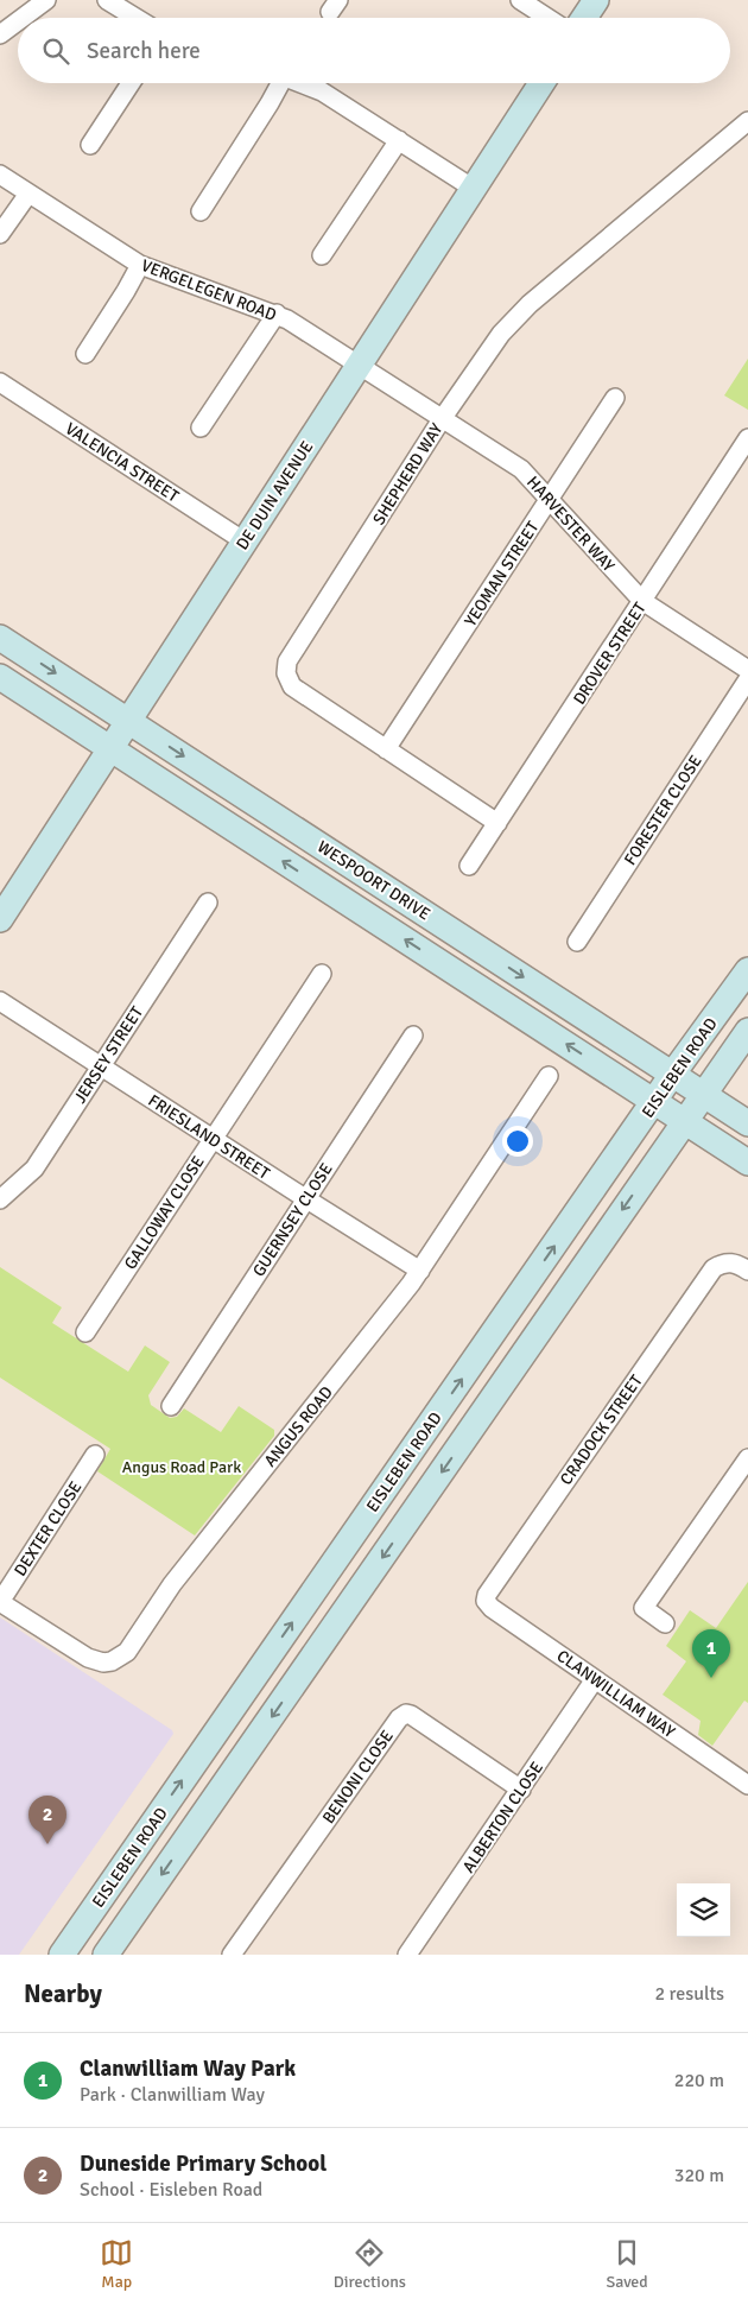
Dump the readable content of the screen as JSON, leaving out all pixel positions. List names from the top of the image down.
{
  "streets": {
    "main road": ["DE DUIN AVENUE", "WESPOORT DRIVE", "EISLEBEN ROAD"],
    "street": [
      "VERGELEGEN ROAD",
      "VALENCIA STREET",
      "SHEPHERD WAY",
      "HARVESTER WAY",
      "YEOMAN STREET",
      "DROVER STREET",
      "FORESTER CLOSE",
      "JERSEY STREET",
      "FRIESLAND STREET",
      "GALLOWAY CLOSE",
      "GUERNSEY CLOSE",
      "ANGUS ROAD",
      "CRADOCK STREET",
      "DEXTER CLOSE",
      "CLANWILLIAM WAY",
      "BENONI CLOSE",
      "ALBERTON CLOSE"
    ]
  },
  "crossings": [
    ["VERGELEGEN ROAD", "DE DUIN AVENUE"],
    ["VERGELEGEN ROAD", "HARVESTER WAY"],
    ["VALENCIA STREET", "DE DUIN AVENUE"],
    ["SHEPHERD WAY", "HARVESTER WAY"],
    ["SHEPHERD WAY", "YEOMAN STREET"],
    ["SHEPHERD WAY", "DROVER STREET"],
    ["DE DUIN AVENUE", "HARVESTER WAY"],
    ["DE DUIN AVENUE", "WESPOORT DRIVE"],
    ["HARVESTER WAY", "YEOMAN STREET"],
    ["HARVESTER WAY", "DROVER STREET"],
    ["WESPOORT DRIVE", "EISLEBEN ROAD"],
    ["JERSEY STREET", "FRIESLAND STREET"],
    ["FRIESLAND STREET", "GALLOWAY CLOSE"],
    ["FRIESLAND STREET", "GUERNSEY CLOSE"],
    ["FRIESLAND STREET", "ANGUS ROAD"],
    ["ANGUS ROAD", "DEXTER CLOSE"],
    ["CRADOCK STREET", "CLANWILLIAM WAY"],
    ["CLANWILLIAM WAY", "ALBERTON CLOSE"],
    ["BENONI CLOSE", "ALBERTON CLOSE"]
  ],
  "parks": ["Angus Road Park"],
  "page": {
    "search": "Search here",
    "pins": ["1", "2"],
    "heading": ["Nearby", "2 results"],
    "list": [
      {
        "mark": "1",
        "name": "Clanwilliam Way Park",
        "note": "Park · Clanwilliam Way",
        "value": "220 m"
      },
      {
        "mark": "2",
        "name": "Duneside Primary School",
        "note": "School · Eisleben Road",
        "value": "320 m"
      }
    ],
    "nav": ["Map", "Directions", "Saved"]
  }
}
